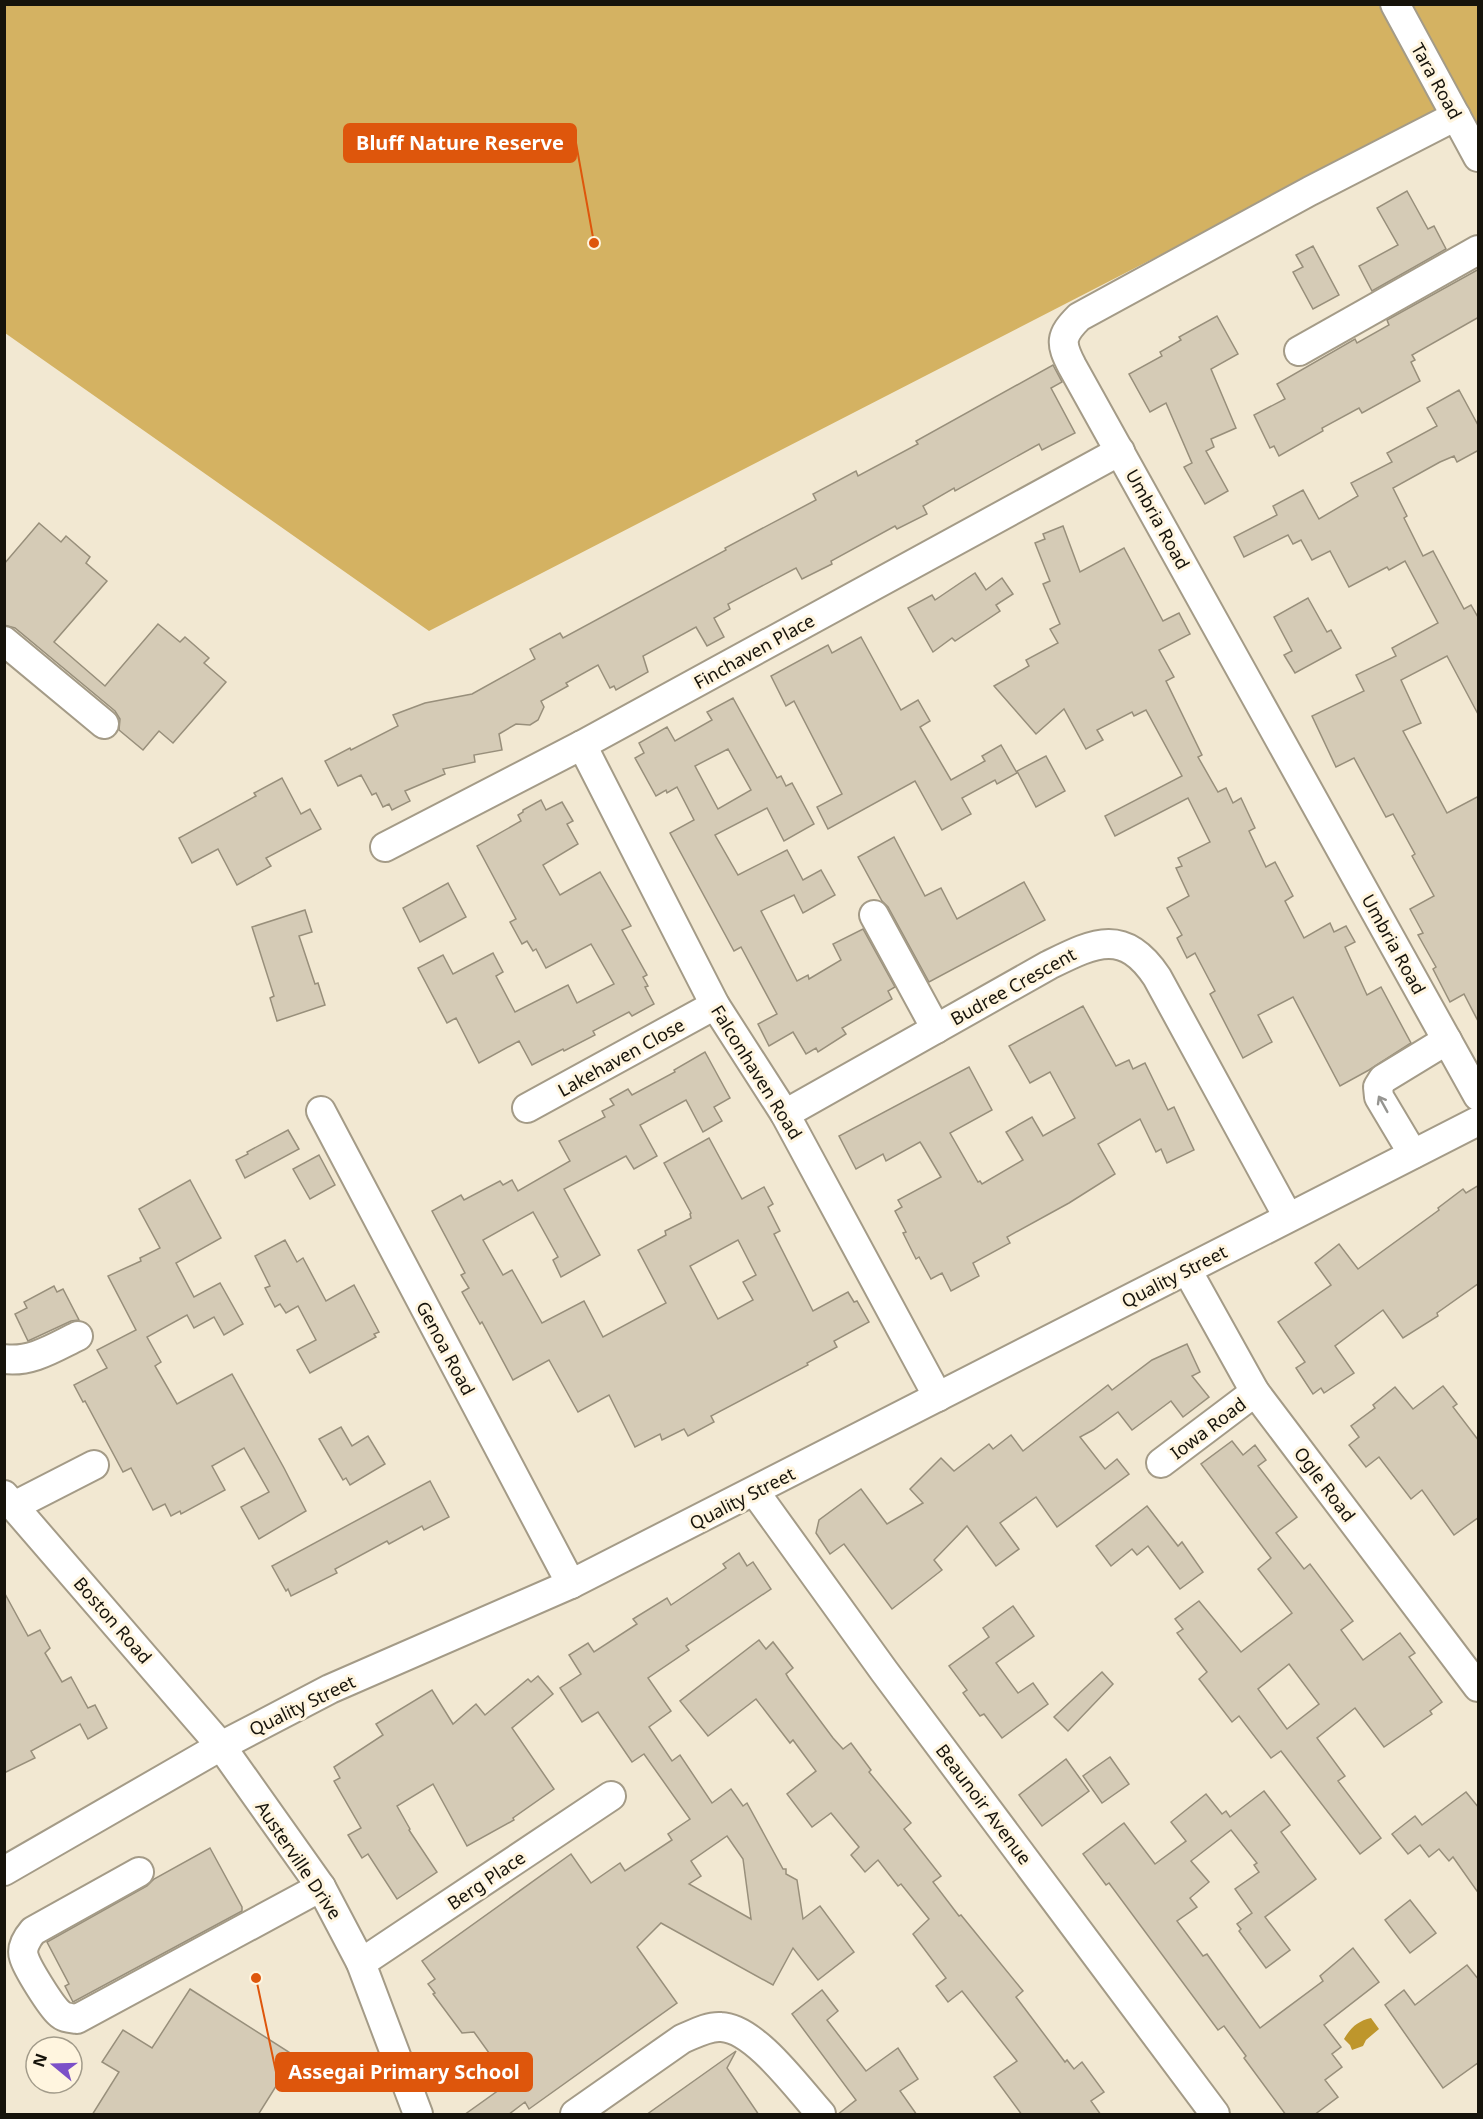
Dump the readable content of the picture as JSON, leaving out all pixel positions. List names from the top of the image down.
{
  "streets": {
    "street": [
      "Tara Road",
      "Umbria Road",
      "Finchaven Place",
      "Budree Crescent",
      "Lakehaven Close",
      "Falconhaven Road",
      "Quality Street",
      "Genoa Road",
      "Iowa Road",
      "Ogle Road",
      "Boston Road",
      "Beaunoir Avenue",
      "Austerville Drive",
      "Berg Place"
    ]
  },
  "crossings": [
    ["Tara Road", "Umbria Road"],
    ["Umbria Road", "Finchaven Place"],
    ["Finchaven Place", "Falconhaven Road"],
    ["Budree Crescent", "Falconhaven Road"],
    ["Budree Crescent", "Quality Street"],
    ["Lakehaven Close", "Falconhaven Road"],
    ["Falconhaven Road", "Quality Street"],
    ["Quality Street", "Genoa Road"],
    ["Quality Street", "Ogle Road"],
    ["Quality Street", "Boston Road"],
    ["Quality Street", "Beaunoir Avenue"],
    ["Quality Street", "Austerville Drive"],
    ["Iowa Road", "Ogle Road"],
    ["Boston Road", "Austerville Drive"],
    ["Austerville Drive", "Berg Place"]
  ],
  "places": ["Bluff Nature Reserve", "Assegai Primary School"],
  "north": "left"
}
